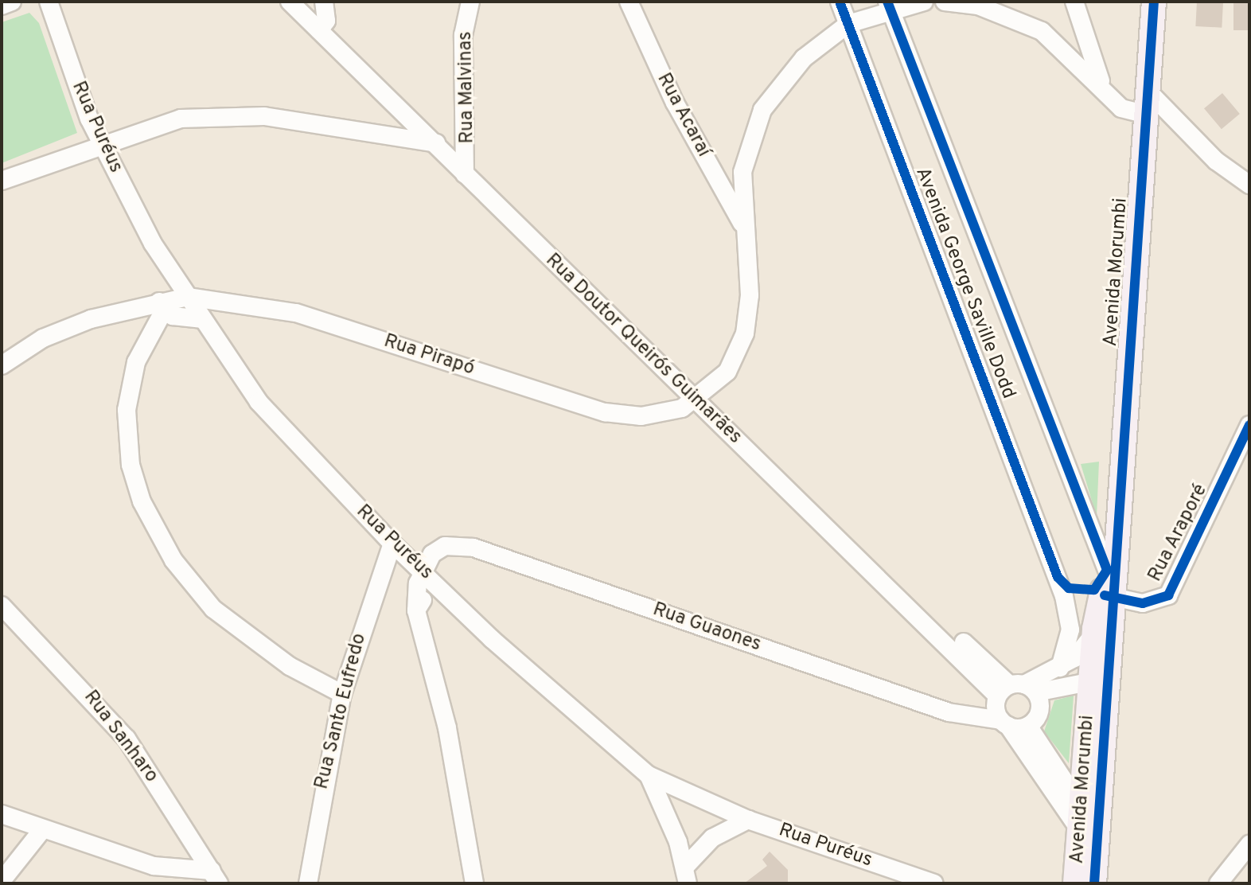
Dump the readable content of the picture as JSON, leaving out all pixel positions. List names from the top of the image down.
{
  "streets": {
    "main road": ["Avenida Morumbi"],
    "street": [
      "Rua Malvinas",
      "Rua Acaraí",
      "Rua Puréus",
      "Avenida George Saville Dodd",
      "Rua Doutor Queirós Guimarães",
      "Rua Pirapó",
      "Rua Araporé",
      "Rua Guaones",
      "Rua Santo Eufredo",
      "Rua Sanharo"
    ]
  },
  "crossings": [
    ["Rua Malvinas", "Rua Doutor Queirós Guimarães"],
    ["Rua Puréus", "Rua Pirapó"],
    ["Rua Puréus", "Rua Guaones"],
    ["Rua Puréus", "Rua Santo Eufredo"],
    ["Avenida Morumbi", "Avenida George Saville Dodd"],
    ["Avenida Morumbi", "Rua Araporé"],
    ["Rua Doutor Queirós Guimarães", "Rua Pirapó"]
  ]
}
